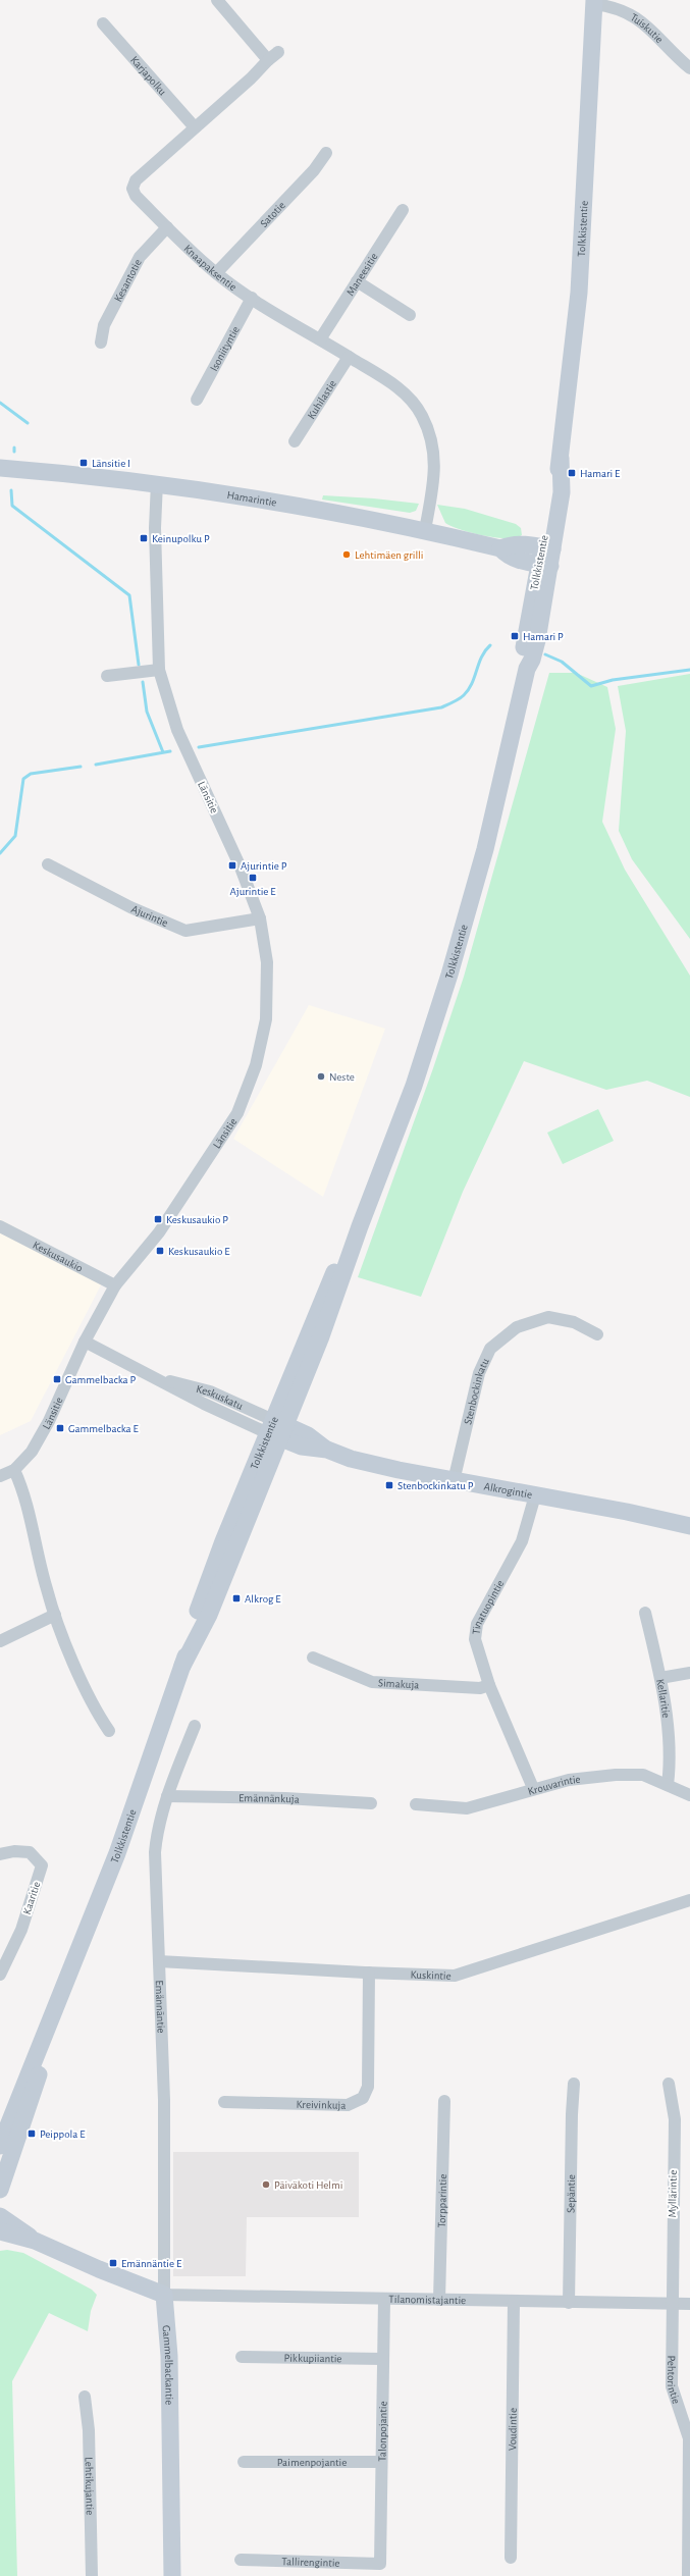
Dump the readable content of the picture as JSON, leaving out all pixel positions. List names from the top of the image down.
{
  "streets": {
    "street": [
      "Tuiskutie",
      "Karjapolku",
      "Satotie",
      "Tolkkistentie",
      "Knaapaksentie",
      "Maneesitie",
      "Kesantotie",
      "Isoniityntie",
      "Kuhilastie",
      "Hamarintie",
      "Länsitie",
      "Ajurintie",
      "Keskusaukio",
      "Stenbockinkatu",
      "Keskuskatu",
      "Alkrogintie",
      "Tinatuopintie",
      "Simakuja",
      "Kellaritie",
      "Krouvarintie",
      "Emännänkuja",
      "Kaaritie",
      "Kuskintie",
      "Emännäntie",
      "Kreivinkuja",
      "Sepäntie",
      "Myllärintie",
      "Torpparintie",
      "Tilanomistajantie",
      "Pikkupiiantie",
      "Gammelbackantie",
      "Pehtorintie",
      "Voudintie",
      "Talonpojantie",
      "Paimenpojantie",
      "Lehtikujantie",
      "Tallirengintie"
    ]
  },
  "crossings": [
    ["Tuiskutie", "Tolkkistentie"],
    ["Karjapolku", "Knaapaksentie"],
    ["Satotie", "Knaapaksentie"],
    ["Tolkkistentie", "Hamarintie"],
    ["Tolkkistentie", "Keskuskatu"],
    ["Tolkkistentie", "Alkrogintie"],
    ["Knaapaksentie", "Maneesitie"],
    ["Knaapaksentie", "Kesantotie"],
    ["Knaapaksentie", "Isoniityntie"],
    ["Knaapaksentie", "Kuhilastie"],
    ["Knaapaksentie", "Hamarintie"],
    ["Hamarintie", "Länsitie"],
    ["Länsitie", "Ajurintie"],
    ["Länsitie", "Keskusaukio"],
    ["Länsitie", "Keskuskatu"],
    ["Stenbockinkatu", "Alkrogintie"],
    ["Keskuskatu", "Alkrogintie"],
    ["Alkrogintie", "Tinatuopintie"],
    ["Tinatuopintie", "Simakuja"],
    ["Tinatuopintie", "Krouvarintie"],
    ["Kellaritie", "Krouvarintie"],
    ["Emännänkuja", "Emännäntie"],
    ["Kuskintie", "Emännäntie"],
    ["Kuskintie", "Kreivinkuja"],
    ["Emännäntie", "Tilanomistajantie"],
    ["Emännäntie", "Gammelbackantie"],
    ["Sepäntie", "Tilanomistajantie"],
    ["Myllärintie", "Tilanomistajantie"],
    ["Myllärintie", "Pehtorintie"],
    ["Torpparintie", "Tilanomistajantie"],
    ["Tilanomistajantie", "Gammelbackantie"],
    ["Tilanomistajantie", "Pehtorintie"],
    ["Tilanomistajantie", "Voudintie"],
    ["Tilanomistajantie", "Talonpojantie"],
    ["Pikkupiiantie", "Talonpojantie"],
    ["Talonpojantie", "Paimenpojantie"],
    ["Talonpojantie", "Tallirengintie"]
  ],
  "places": {
    "transit": [
      "Länsitie I",
      "Hamari E",
      "Keinupolku P",
      "Hamari P",
      "Ajurintie P",
      "Ajurintie E",
      "Keskusaukio P",
      "Keskusaukio E",
      "Gammelbacka P",
      "Gammelbacka E",
      "Stenbockinkatu P",
      "Alkrog E",
      "Peippola E",
      "Emännäntie E"
    ],
    "other": ["Lehtimäen grilli", "Neste", "Päiväkoti Helmi"]
  }
}
